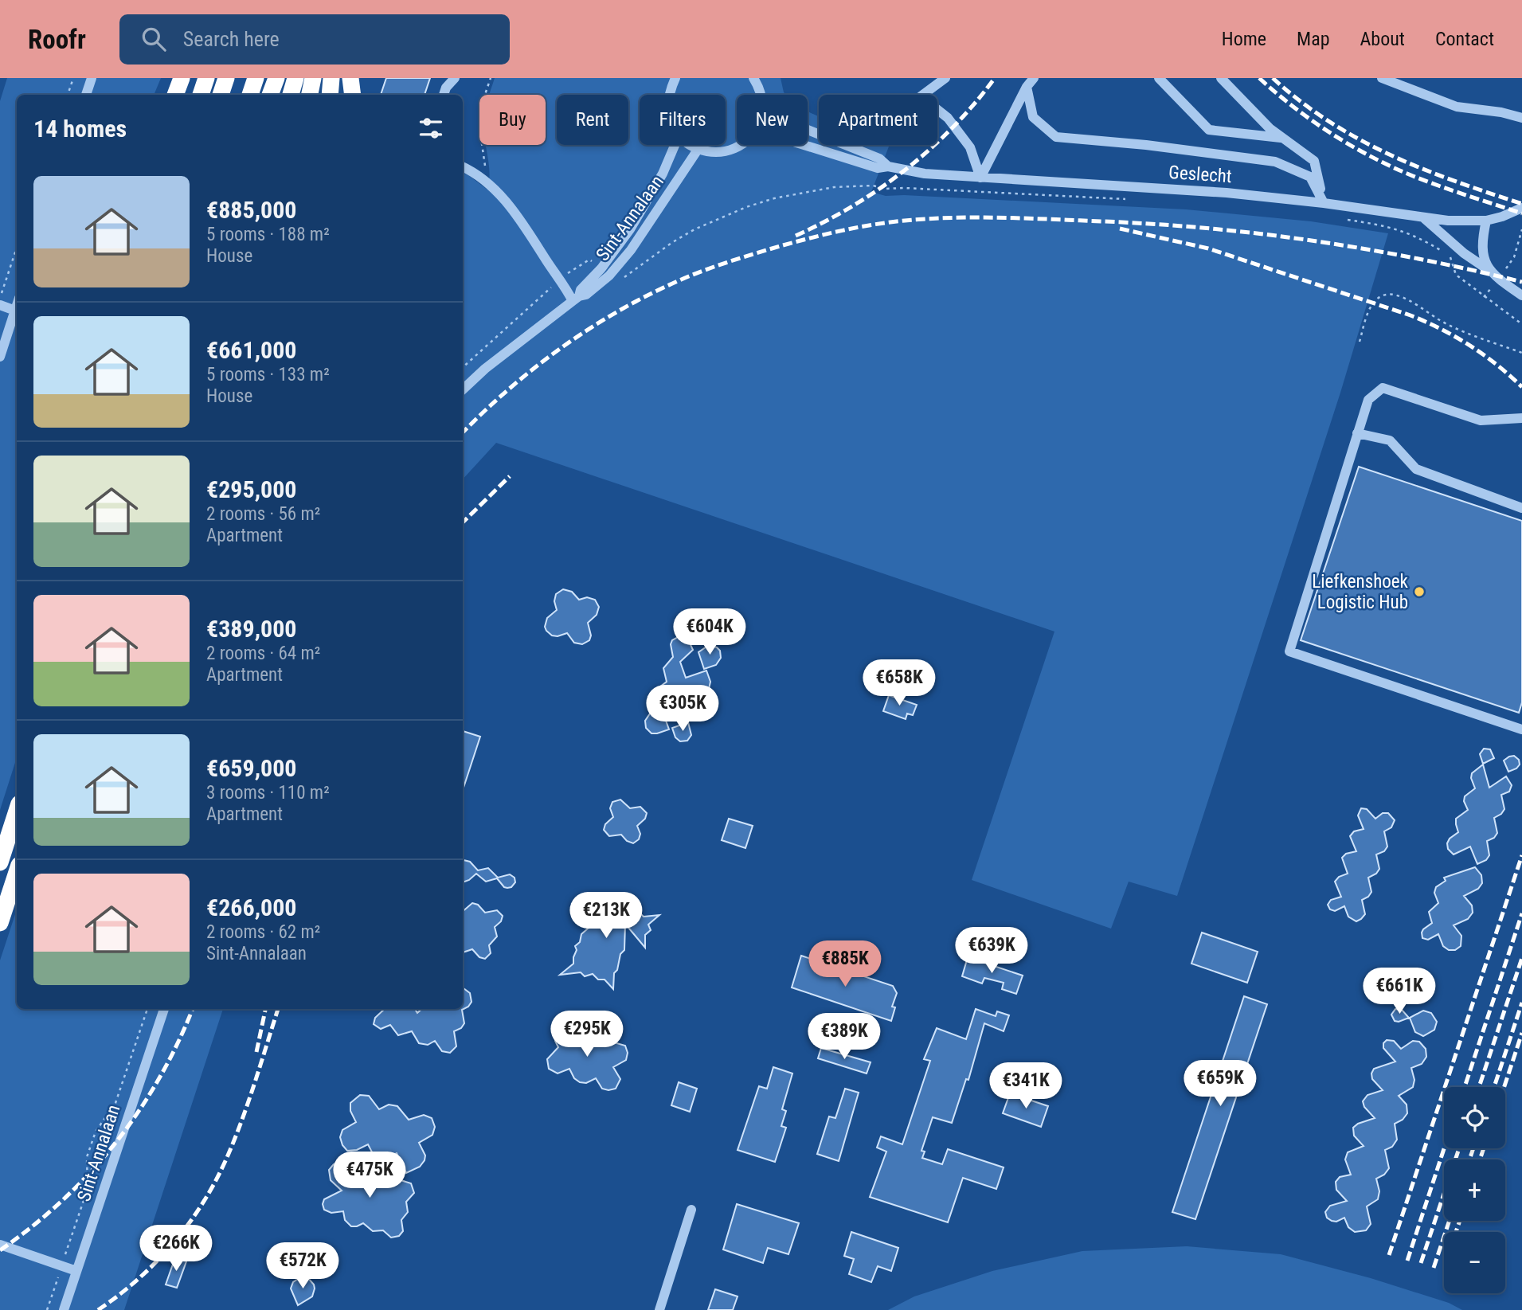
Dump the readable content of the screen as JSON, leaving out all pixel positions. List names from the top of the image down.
{
  "streets": {
    "street": ["Geslecht", "Sint-Annalaan"]
  },
  "places": ["Liefkenshoek Logistic Hub"],
  "page": {
    "header": "Roofr",
    "search": "Search here",
    "nav": [
      "Home",
      "Map",
      "About",
      "Contact"
    ],
    "chip": [
      "Buy",
      "Rent",
      "Filters",
      "New",
      "Apartment"
    ],
    "heading": "14 homes",
    "list": [
      {
        "name": "€885,000",
        "note": "5 rooms · 188 m² · House"
      },
      {
        "name": "€661,000",
        "note": "5 rooms · 133 m² · House"
      },
      {
        "name": "€295,000",
        "note": "2 rooms · 56 m² · Apartment"
      },
      {
        "name": "€389,000",
        "note": "2 rooms · 64 m² · Apartment"
      },
      {
        "name": "€659,000",
        "note": "3 rooms · 110 m² · Apartment"
      },
      {
        "name": "€266,000",
        "note": "2 rooms · 62 m² · Sint-Annalaan"
      }
    ],
    "price": [
      "€604K",
      "€658K",
      "€305K",
      "€213K",
      "€639K",
      "€885K",
      "€661K",
      "€295K",
      "€389K",
      "€659K",
      "€341K",
      "€475K",
      "€266K",
      "€572K"
    ],
    "map_buttons": ["+", "−"]
  }
}
